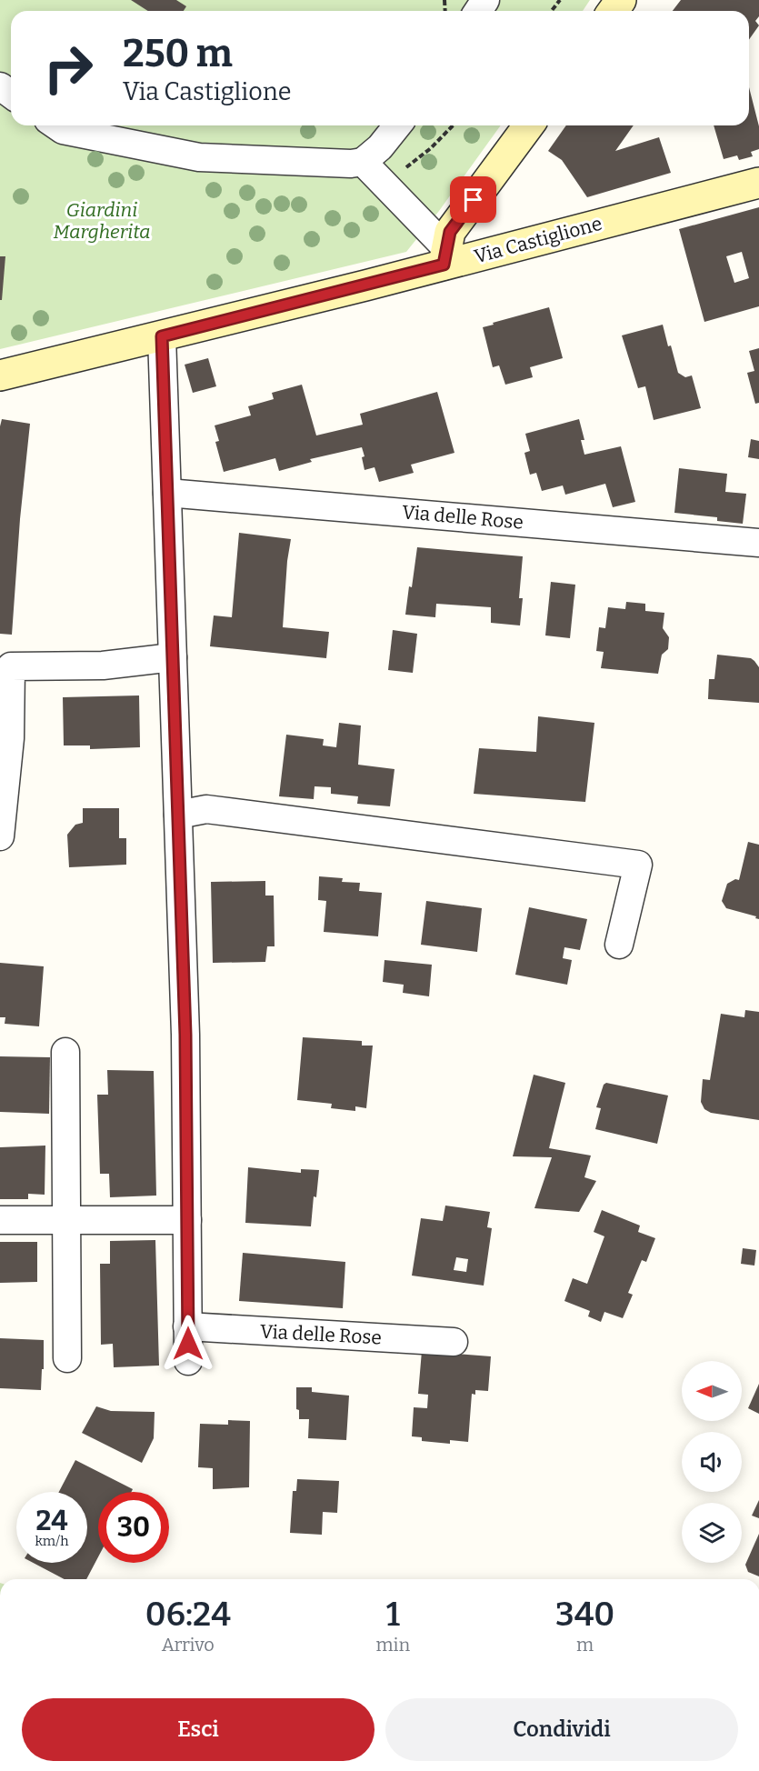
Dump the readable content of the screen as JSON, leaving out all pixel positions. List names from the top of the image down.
{
  "streets": {
    "street": ["Via Castiglione", "Via delle Rose"]
  },
  "parks": ["Giardini Margherita"],
  "north": "left",
  "page": {
    "turn": ["250 m", "Via Castiglione"],
    "speed": "24 km/h",
    "limit": "30",
    "eta": [
      "06:24",
      "Arrivo",
      "1",
      "min",
      "340",
      "m"
    ],
    "buttons": ["Esci", "Condividi"]
  }
}
